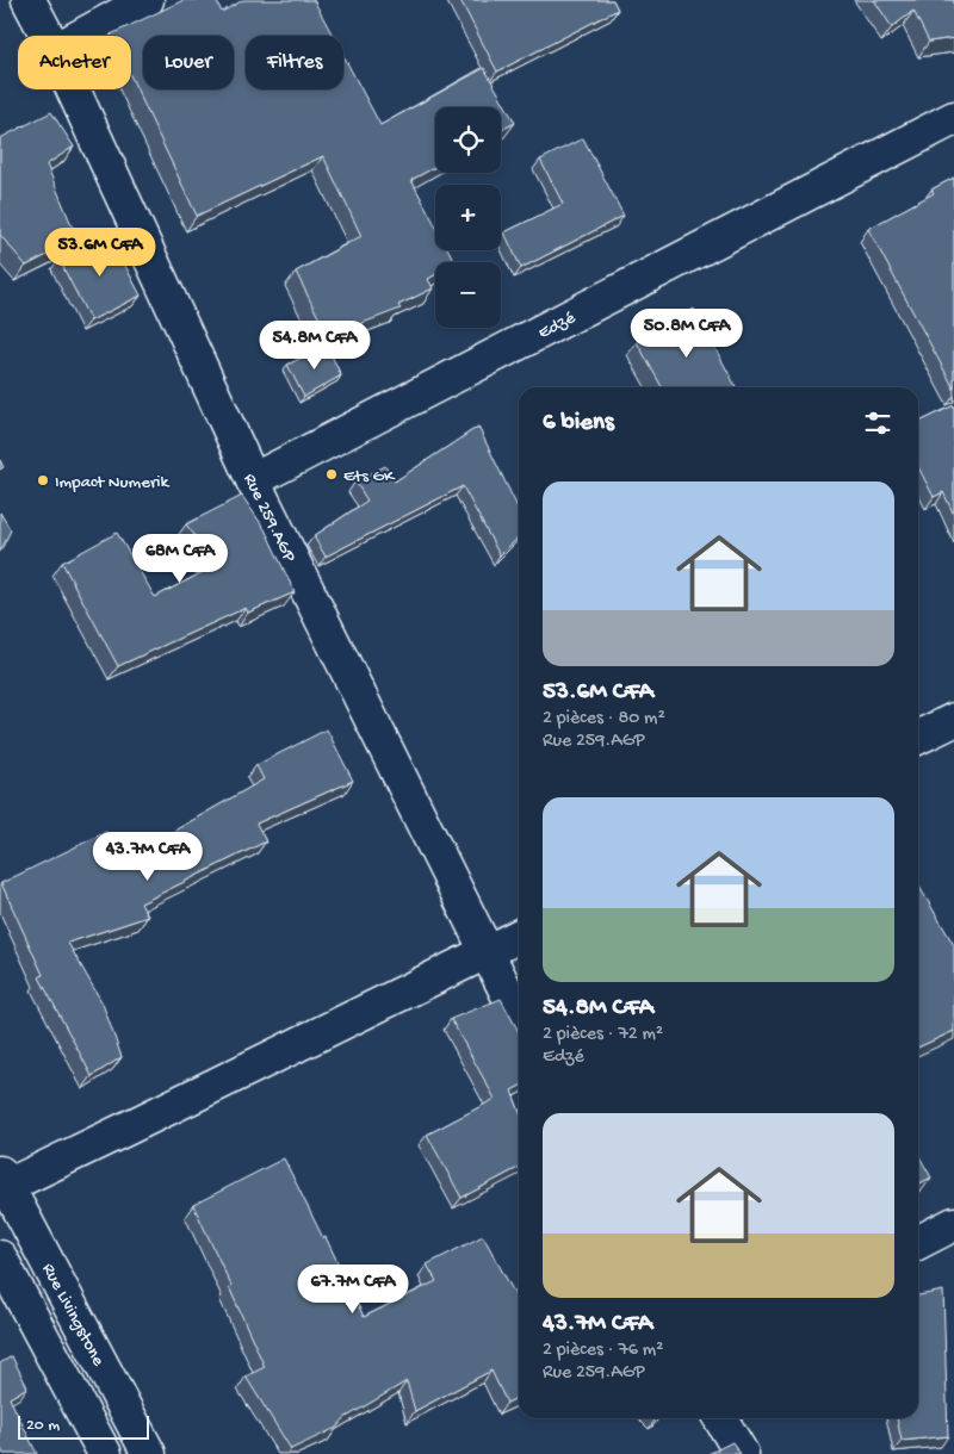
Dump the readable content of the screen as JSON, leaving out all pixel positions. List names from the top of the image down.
{
  "streets": {
    "street": ["Edzé", "Rue 259.AGP", "Rue Livingstone"]
  },
  "crossings": [
    ["Edzé", "Rue 259.AGP"]
  ],
  "places": ["Ets GK", "Impact Numerik"],
  "scale_bar": "20 m",
  "page": {
    "chip": ["Acheter", "Louer", "Filtres"],
    "map_buttons": ["+", "−"],
    "price": [
      "53.6M CFA",
      "50.8M CFA",
      "54.8M CFA",
      "68M CFA",
      "43.7M CFA",
      "67.7M CFA"
    ],
    "heading": "6 biens",
    "list": [
      {
        "name": "53.6M CFA",
        "note": "2 pièces · 80 m² · Rue 259.AGP"
      },
      {
        "name": "54.8M CFA",
        "note": "2 pièces · 72 m² · Edzé"
      },
      {
        "name": "43.7M CFA",
        "note": "2 pièces · 76 m² · Rue 259.AGP"
      }
    ],
    "scale": "20 m"
  }
}
